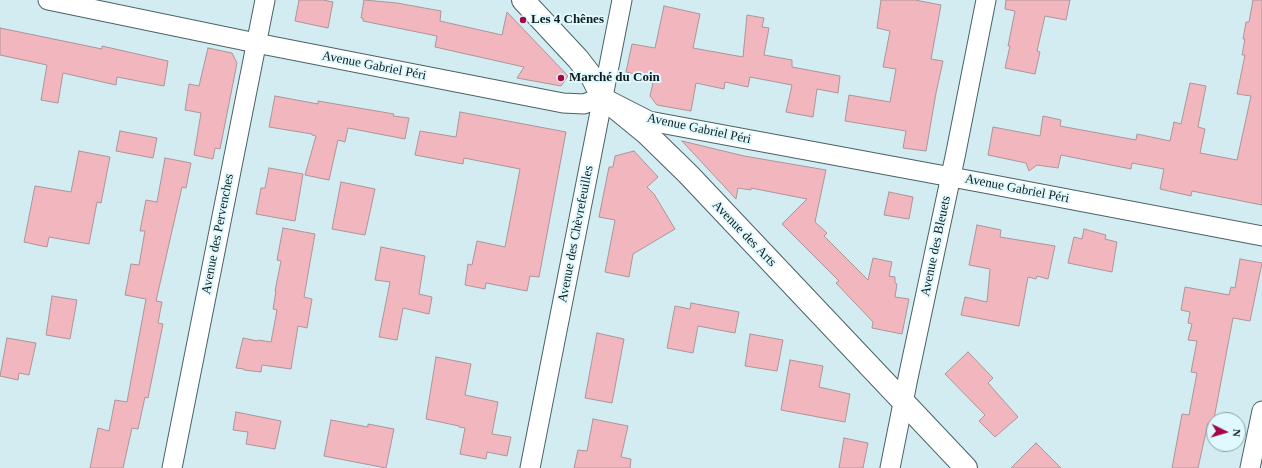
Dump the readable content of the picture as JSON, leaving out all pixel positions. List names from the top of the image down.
{
  "streets": {
    "street": [
      "Avenue Gabriel Péri",
      "Avenue des Pervenches",
      "Avenue des Chèvrefeuilles",
      "Avenue des Arts",
      "Avenue des Bleuets"
    ]
  },
  "crossings": [
    ["Avenue Gabriel Péri", "Avenue des Pervenches"],
    ["Avenue Gabriel Péri", "Avenue des Chèvrefeuilles"],
    ["Avenue Gabriel Péri", "Avenue des Arts"],
    ["Avenue Gabriel Péri", "Avenue des Bleuets"],
    ["Avenue des Chèvrefeuilles", "Avenue des Arts"],
    ["Avenue des Arts", "Avenue des Bleuets"]
  ],
  "places": ["Les 4 Chênes", "Marché du Coin"],
  "north": "right"
}
